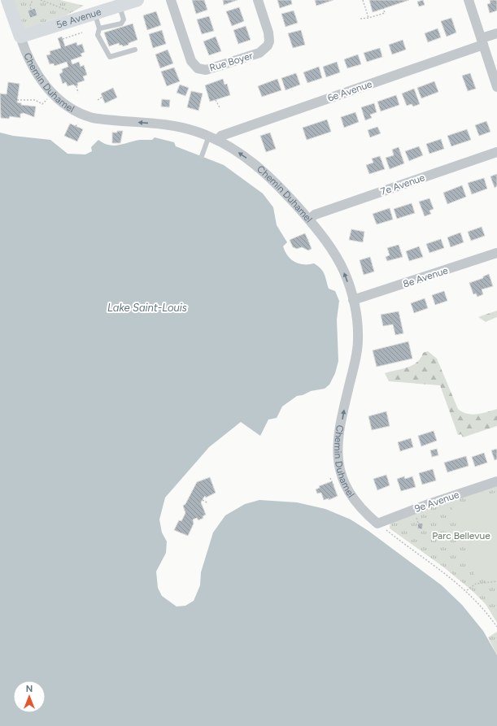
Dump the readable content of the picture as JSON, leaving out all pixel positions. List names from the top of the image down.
{
  "streets": {
    "street": [
      "5e Avenue",
      "Rue Boyer",
      "Chemin Duhamel",
      "6e Avenue",
      "7e Avenue",
      "8e Avenue",
      "9e Avenue"
    ]
  },
  "crossings": [
    ["5e Avenue", "Chemin Duhamel"],
    ["Chemin Duhamel", "6e Avenue"],
    ["Chemin Duhamel", "7e Avenue"],
    ["Chemin Duhamel", "8e Avenue"],
    ["Chemin Duhamel", "9e Avenue"]
  ],
  "one_way": ["Chemin Duhamel"],
  "water": ["Lake Saint-Louis"],
  "parks": ["Parc Bellevue"],
  "north": "top"
}
